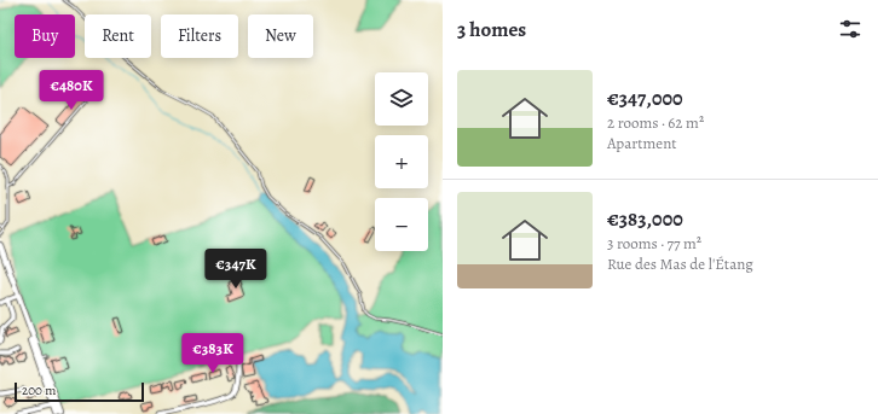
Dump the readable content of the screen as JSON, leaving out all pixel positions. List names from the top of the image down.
{
  "scale_bar": "200 m",
  "page": {
    "heading": "3 homes",
    "chip": [
      "Buy",
      "Rent",
      "Filters",
      "New"
    ],
    "list": [
      {
        "name": "€347,000",
        "note": "2 rooms · 62 m² · Apartment"
      },
      {
        "name": "€383,000",
        "note": "3 rooms · 77 m² · Rue des Mas de l'Étang"
      }
    ],
    "price": ["€480K", "€347K", "€383K"],
    "map_buttons": ["+", "−"],
    "scale": "200 m"
  }
}
